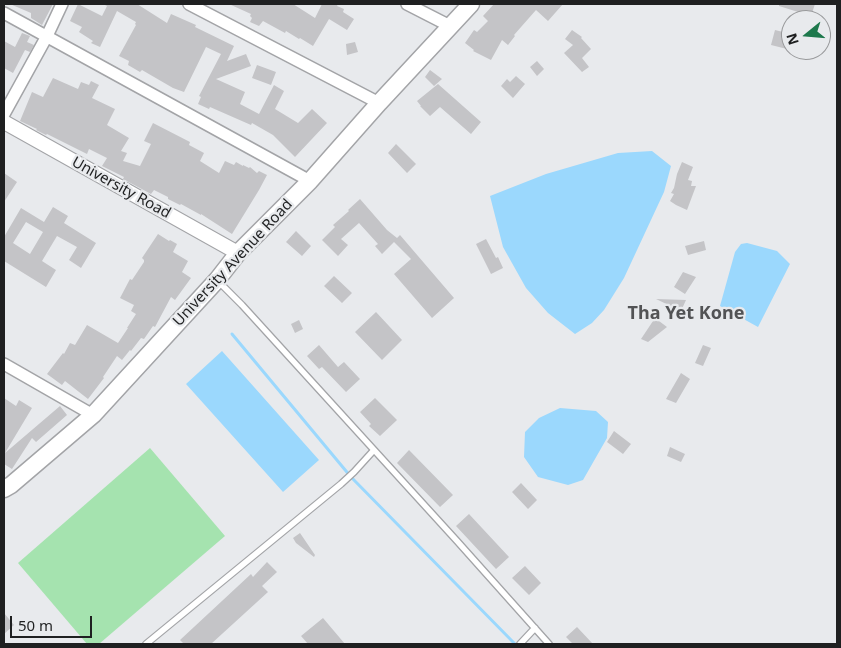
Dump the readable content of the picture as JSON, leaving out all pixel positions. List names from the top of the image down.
{
  "streets": {
    "main road": ["University Avenue Road"],
    "street": ["University Road"]
  },
  "crossings": [
    ["University Road", "University Avenue Road"]
  ],
  "districts": ["Tha Yet Kone"],
  "scale_bar": "50 m",
  "north": "left"
}
